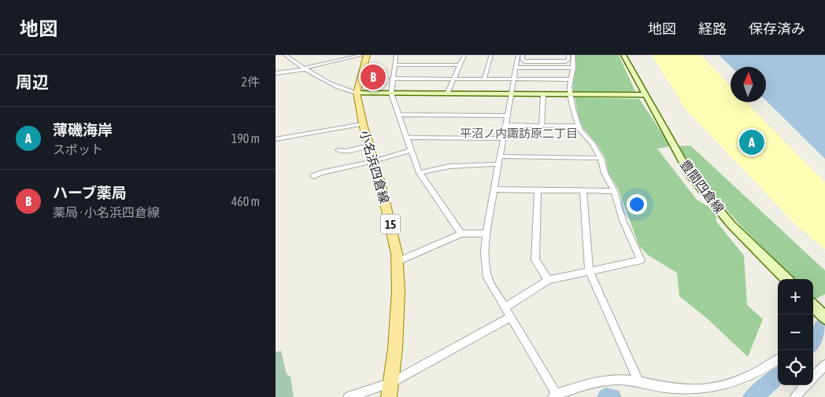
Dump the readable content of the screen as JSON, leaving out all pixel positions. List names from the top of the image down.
{
  "streets": {
    "main road": ["小名浜四倉線", "豊間四倉線", "15"]
  },
  "districts": ["平沼ノ内諏訪原二丁目"],
  "north": "top",
  "page": {
    "header": "地図",
    "nav": ["地図", "経路", "保存済み"],
    "heading": ["周辺", "2件"],
    "pins": ["B", "A"],
    "list": [
      {
        "mark": "A",
        "name": "薄磯海岸",
        "note": "スポット",
        "value": "190 m"
      },
      {
        "mark": "B",
        "name": "ハーブ薬局",
        "note": "薬局 · 小名浜四倉線",
        "value": "460 m"
      }
    ],
    "map_buttons": ["+", "−"]
  }
}
